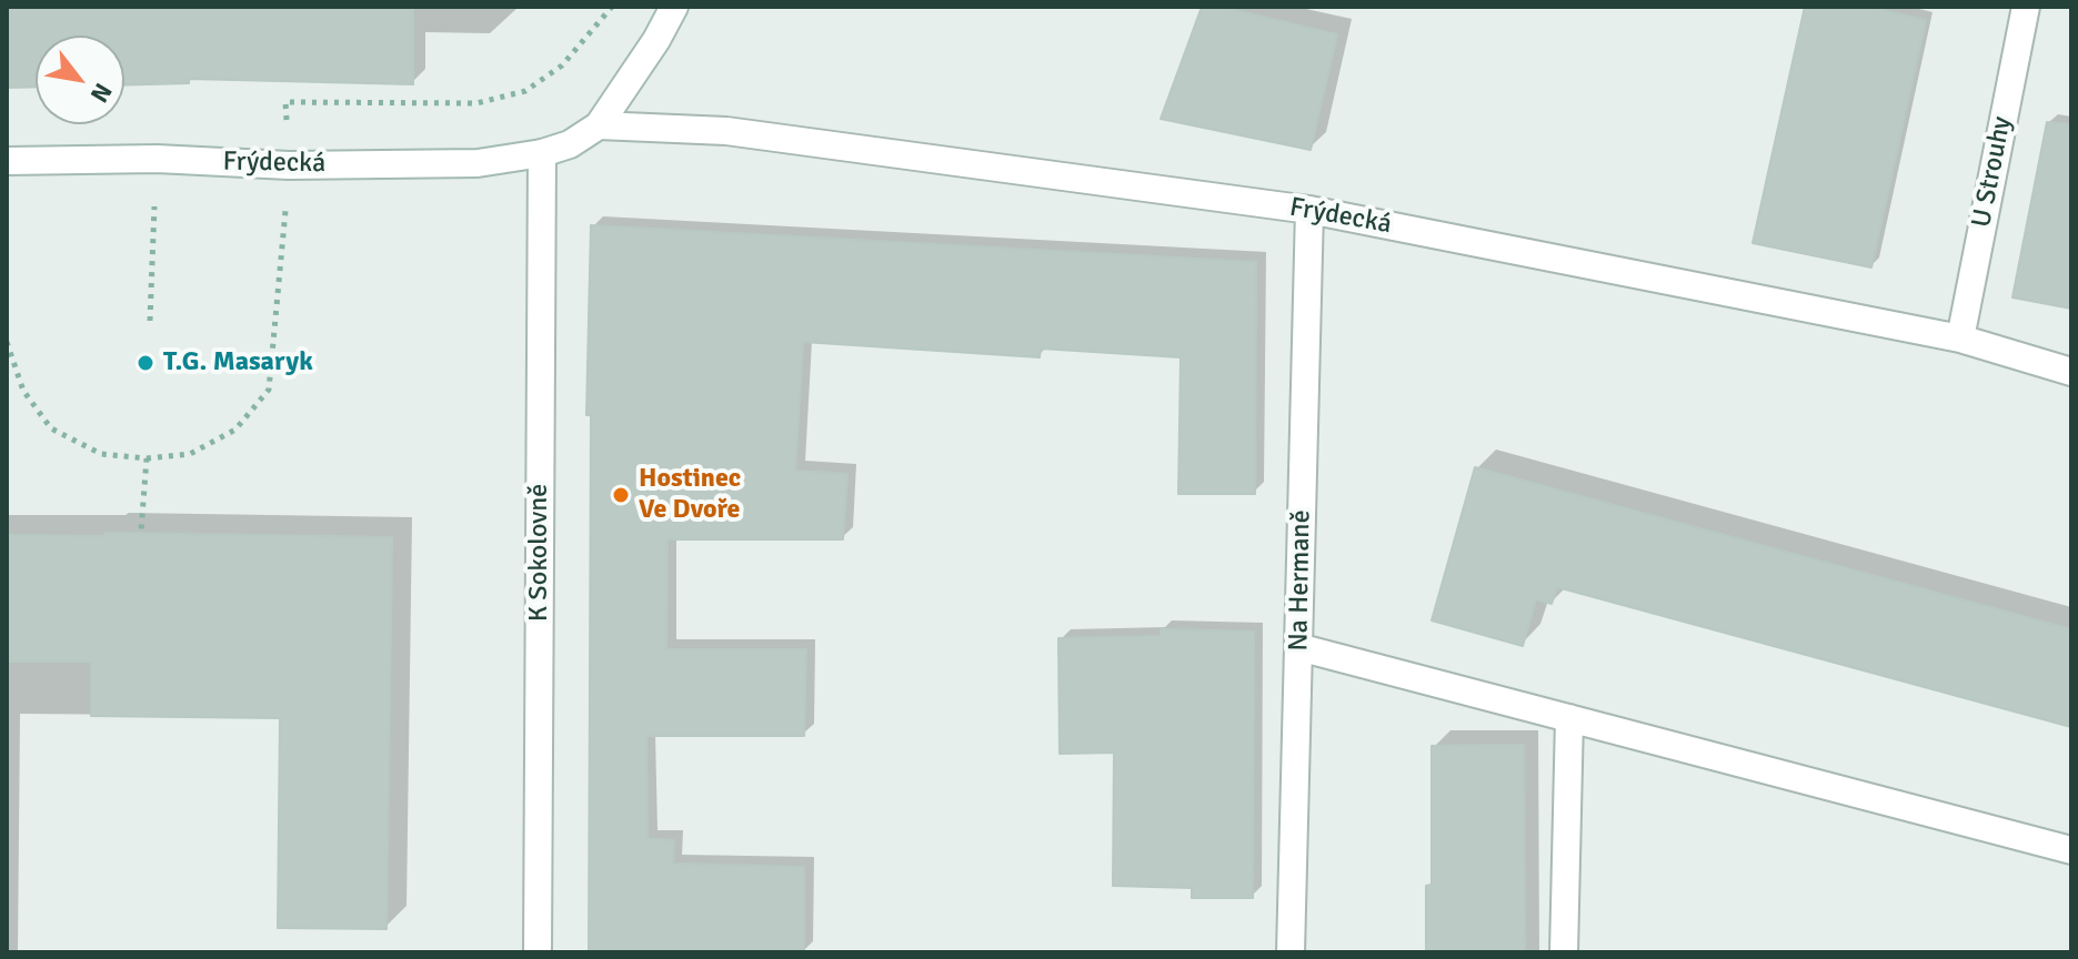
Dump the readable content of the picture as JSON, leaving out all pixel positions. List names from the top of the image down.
{
  "streets": {
    "street": [
      "Frýdecká",
      "U Strouhy",
      "K Sokolovně",
      "Na Hermaně"
    ]
  },
  "crossings": [
    ["Frýdecká", "U Strouhy"],
    ["Frýdecká", "K Sokolovně"],
    ["Frýdecká", "Na Hermaně"]
  ],
  "places": ["T.G. Masaryk", "Hostinec Ve Dvoře"],
  "north": "bottom right"
}
